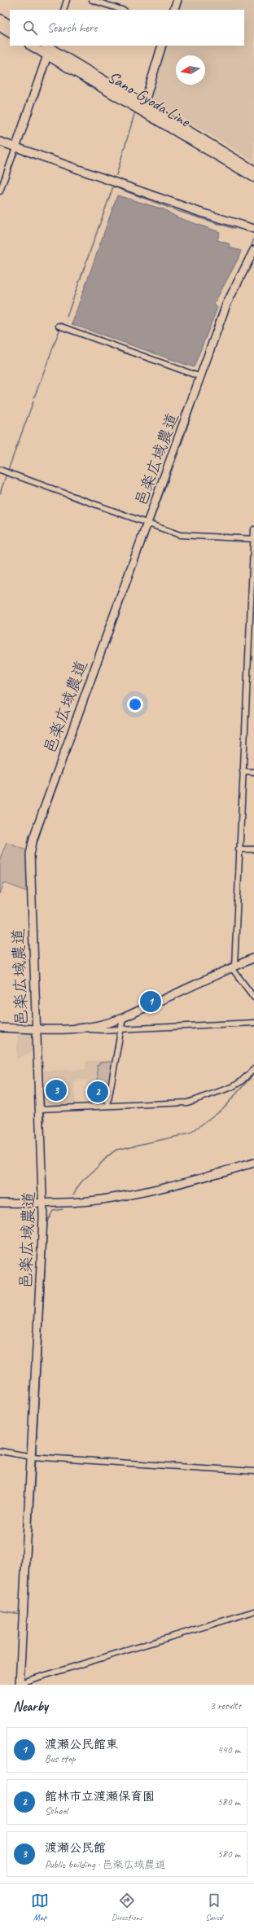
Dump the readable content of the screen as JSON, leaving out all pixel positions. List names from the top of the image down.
{
  "streets": {
    "main road": ["Sano-Gyoda Line"],
    "street": ["邑楽広域農道"]
  },
  "north": "left",
  "page": {
    "search": "Search here",
    "pins": ["1", "3", "2"],
    "heading": ["Nearby", "3 results"],
    "list": [
      {
        "mark": "1",
        "name": "渡瀬公民館東",
        "note": "Bus stop",
        "value": "440 m"
      },
      {
        "mark": "2",
        "name": "館林市立渡瀬保育園",
        "note": "School",
        "value": "580 m"
      },
      {
        "mark": "3",
        "name": "渡瀬公民館",
        "note": "Public building · 邑楽広域農道",
        "value": "580 m"
      }
    ],
    "nav": ["Map", "Directions", "Saved"]
  }
}
